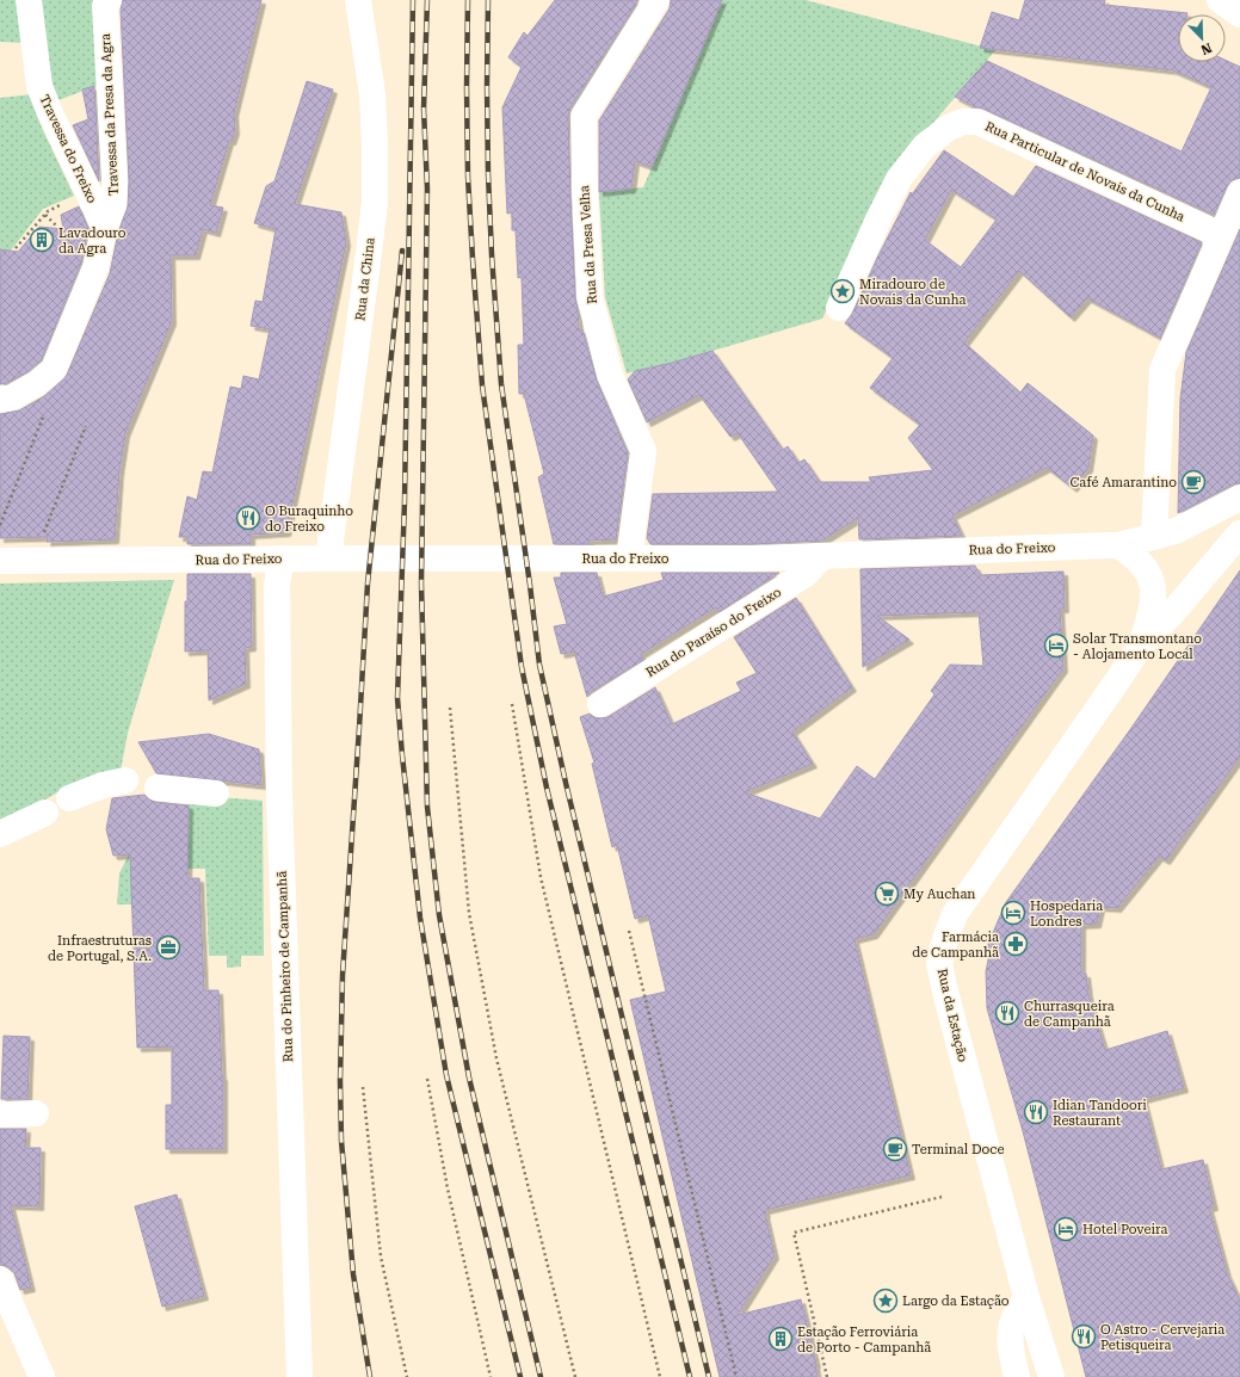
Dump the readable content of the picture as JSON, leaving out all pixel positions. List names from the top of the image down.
{
  "streets": {
    "street": [
      "Travessa da Presa da Agra",
      "Travessa do Freixo",
      "Rua Particular de Novais da Cunha",
      "Rua da Presa Velha",
      "Rua da China",
      "Rua do Freixo",
      "Rua do Paraíso do Freixo",
      "Rua do Pinheiro de Campanhã",
      "Rua da Estação"
    ]
  },
  "crossings": [
    ["Travessa da Presa da Agra", "Travessa do Freixo"],
    ["Rua da Presa Velha", "Rua do Freixo"],
    ["Rua da China", "Rua do Freixo"],
    ["Rua do Freixo", "Rua do Paraíso do Freixo"],
    ["Rua do Freixo", "Rua do Pinheiro de Campanhã"],
    ["Rua do Freixo", "Rua da Estação"]
  ],
  "places": {
    "building": ["Lavadouro da Agra", "Estação Ferroviária de Porto - Campanhã"],
    "place": ["Miradouro de Novais da Cunha", "Largo da Estação"],
    "cafe": ["Café Amarantino", "Terminal Doce"],
    "restaurant": [
      "O Buraquinho do Freixo",
      "Churrasqueira de Campanhã",
      "Idian Tandoori Restaurant",
      "O Astro - Cervejaria Petisqueira"
    ],
    "hotel": ["Solar Transmontano - Alojamento Local", "Hospedaria Londres", "Hotel Poveira"],
    "supermarket": ["My Auchan"],
    "pharmacy": ["Farmácia de Campanhã"],
    "office": ["Infraestruturas de Portugal, S.A."]
  },
  "north": "bottom right"
}
